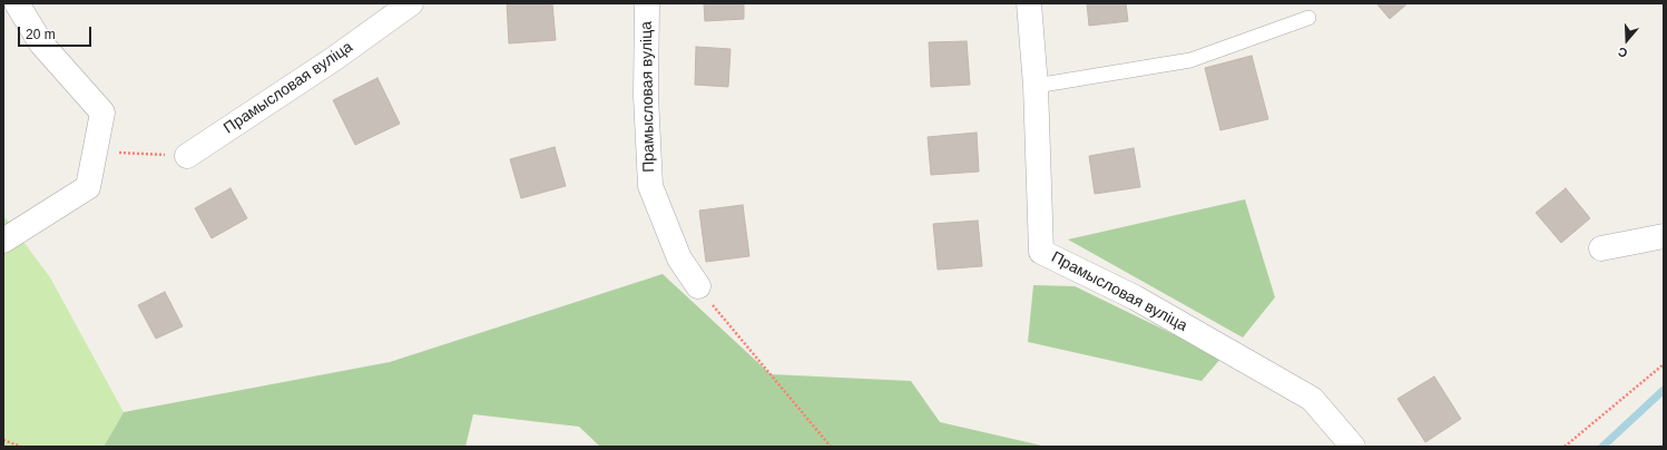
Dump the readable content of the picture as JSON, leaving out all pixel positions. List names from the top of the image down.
{
  "streets": {
    "street": ["Прамысловая вуліца"]
  },
  "scale_bar": "20 m",
  "north": "bottom"
}
